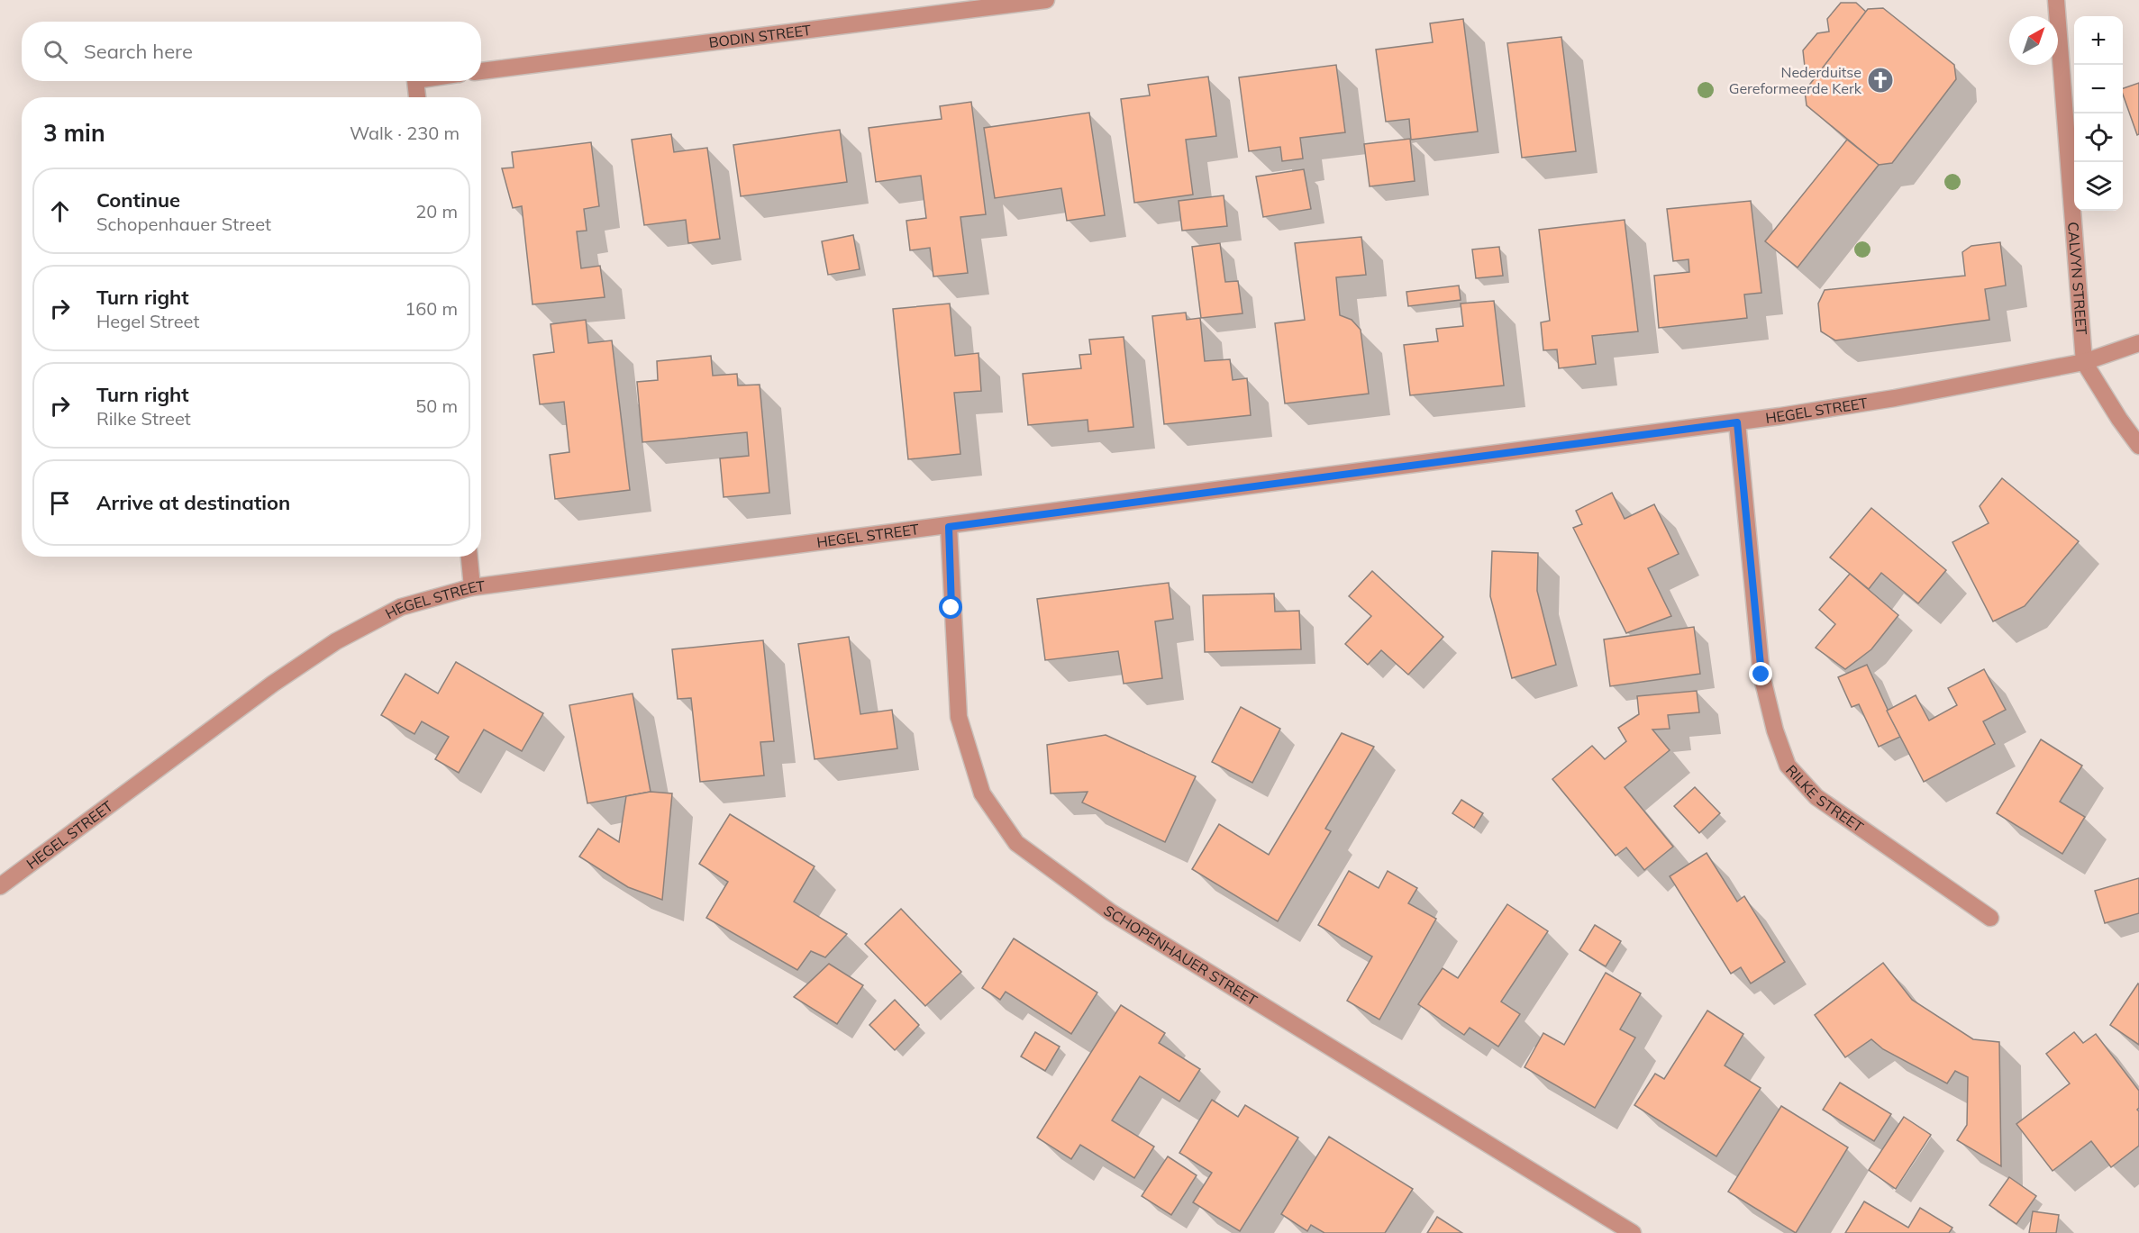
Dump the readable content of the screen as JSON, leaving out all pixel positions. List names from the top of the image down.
{
  "streets": {
    "street": [
      "BODIN STREET",
      "CALVYN STREET",
      "HEGEL STREET",
      "RILKE STREET",
      "SCHOPENHAUER STREET"
    ]
  },
  "crossings": [
    ["CALVYN STREET", "HEGEL STREET"],
    ["HEGEL STREET", "RILKE STREET"],
    ["HEGEL STREET", "SCHOPENHAUER STREET"]
  ],
  "places": {
    "church": ["Nederduitse Gereformeerde Kerk"]
  },
  "north": "top right",
  "page": {
    "map_buttons": ["+", "−"],
    "search": "Search here",
    "heading": ["3 min", "Walk · 230 m"],
    "list": [
      ["Continue", "Schopenhauer Street", "20 m"],
      ["Turn right", "Hegel Street", "160 m"],
      ["Turn right", "Rilke Street", "50 m"],
      "Arrive at destination"
    ]
  }
}
